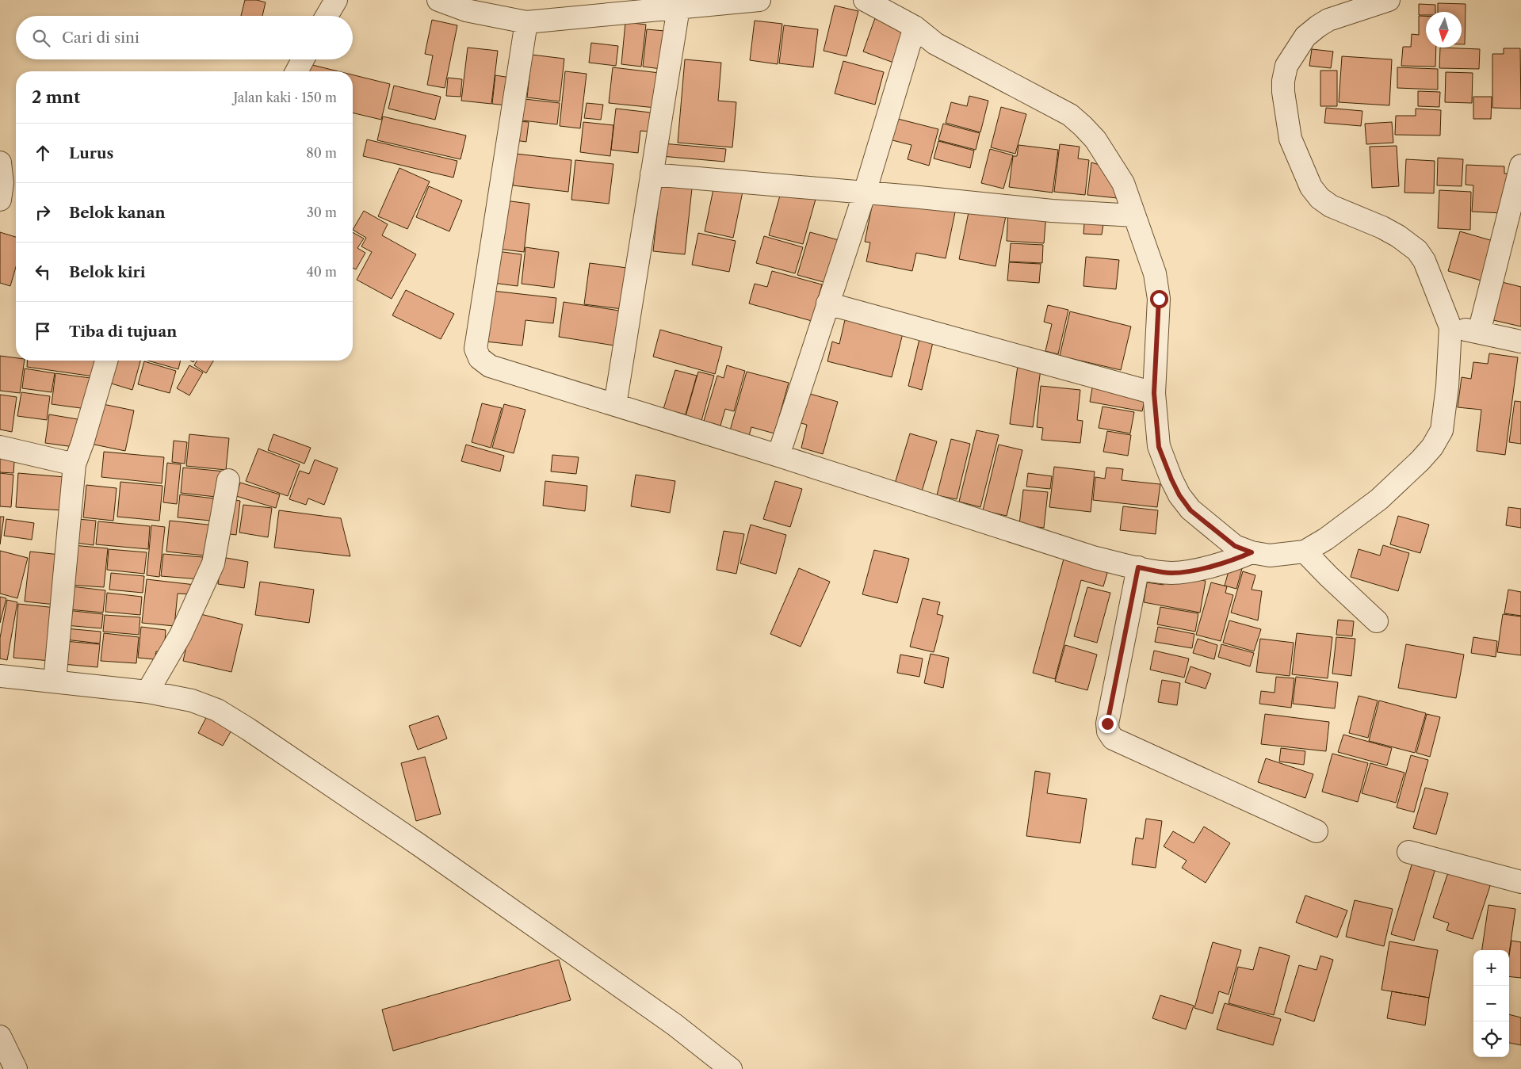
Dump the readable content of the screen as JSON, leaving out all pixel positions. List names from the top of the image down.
{
  "north": "bottom",
  "page": {
    "search": "Cari di sini",
    "heading": ["2 mnt", "Jalan kaki · 150 m"],
    "list": [
      ["Lurus", "80 m"],
      ["Belok kanan", "30 m"],
      ["Belok kiri", "40 m"],
      "Tiba di tujuan"
    ],
    "map_buttons": ["+", "−"]
  }
}
